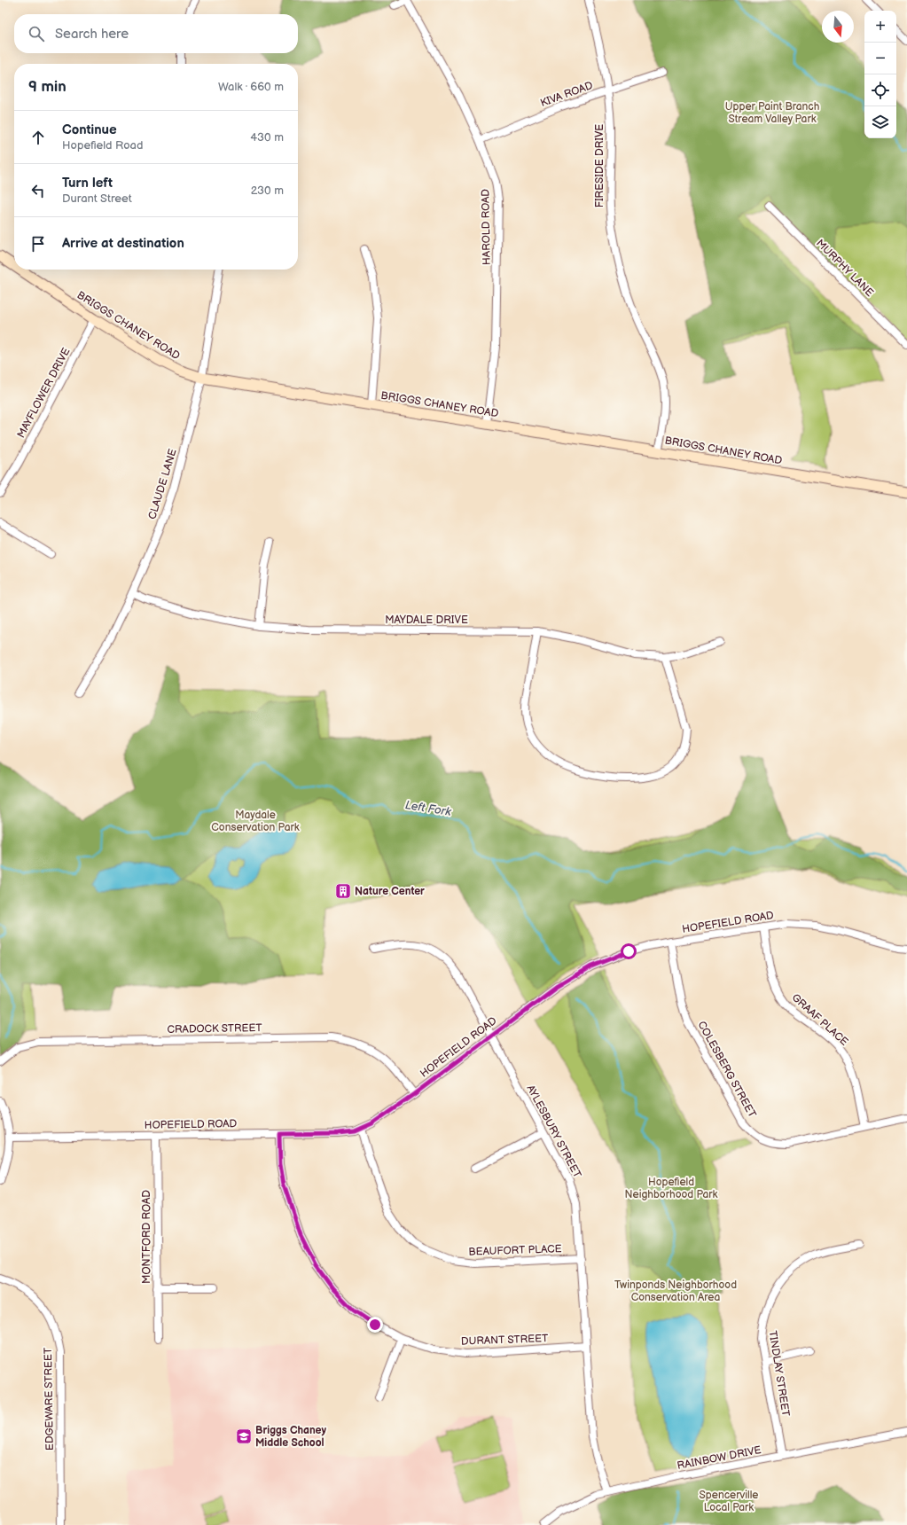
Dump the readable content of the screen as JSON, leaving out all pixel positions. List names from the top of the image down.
{
  "streets": {
    "main road": ["BRIGGS CHANEY ROAD"],
    "street": [
      "KIVA ROAD",
      "FIRESIDE DRIVE",
      "HAROLD ROAD",
      "MURPHY LANE",
      "MAYFLOWER DRIVE",
      "CLAUDE LANE",
      "MAYDALE DRIVE",
      "HOPEFIELD ROAD",
      "GRAAF PLACE",
      "CRADOCK STREET",
      "COLESBERG STREET",
      "AYLESBURY STREET",
      "MONTFORD ROAD",
      "BEAUFORT PLACE",
      "DURANT STREET",
      "TINDLAY STREET",
      "EDGEWARE STREET",
      "RAINBOW DRIVE"
    ]
  },
  "crossings": [
    ["KIVA ROAD", "FIRESIDE DRIVE"],
    ["KIVA ROAD", "HAROLD ROAD"],
    ["FIRESIDE DRIVE", "BRIGGS CHANEY ROAD"],
    ["HAROLD ROAD", "BRIGGS CHANEY ROAD"],
    ["BRIGGS CHANEY ROAD", "MAYFLOWER DRIVE"],
    ["BRIGGS CHANEY ROAD", "CLAUDE LANE"],
    ["CLAUDE LANE", "MAYDALE DRIVE"],
    ["HOPEFIELD ROAD", "GRAAF PLACE"],
    ["HOPEFIELD ROAD", "CRADOCK STREET"],
    ["HOPEFIELD ROAD", "COLESBERG STREET"],
    ["HOPEFIELD ROAD", "AYLESBURY STREET"],
    ["HOPEFIELD ROAD", "MONTFORD ROAD"],
    ["HOPEFIELD ROAD", "BEAUFORT PLACE"],
    ["HOPEFIELD ROAD", "DURANT STREET"],
    ["GRAAF PLACE", "COLESBERG STREET"],
    ["AYLESBURY STREET", "BEAUFORT PLACE"],
    ["AYLESBURY STREET", "DURANT STREET"],
    ["AYLESBURY STREET", "RAINBOW DRIVE"],
    ["TINDLAY STREET", "RAINBOW DRIVE"]
  ],
  "water": ["Left Fork"],
  "parks": [
    "Upper Paint Branch Stream Valley Park",
    "Maydale Conservation Park",
    "Hopefield Neighborhood Park",
    "Twinponds Neighborhood Conservation Area",
    "Spencerville Local Park"
  ],
  "places": {
    "building": ["Nature Center"],
    "school or university": ["Briggs Chaney Middle School"]
  },
  "north": "bottom",
  "page": {
    "map_buttons": ["+", "−"],
    "search": "Search here",
    "heading": ["9 min", "Walk · 660 m"],
    "list": [
      ["Continue", "Hopefield Road", "430 m"],
      ["Turn left", "Durant Street", "230 m"],
      "Arrive at destination"
    ]
  }
}
